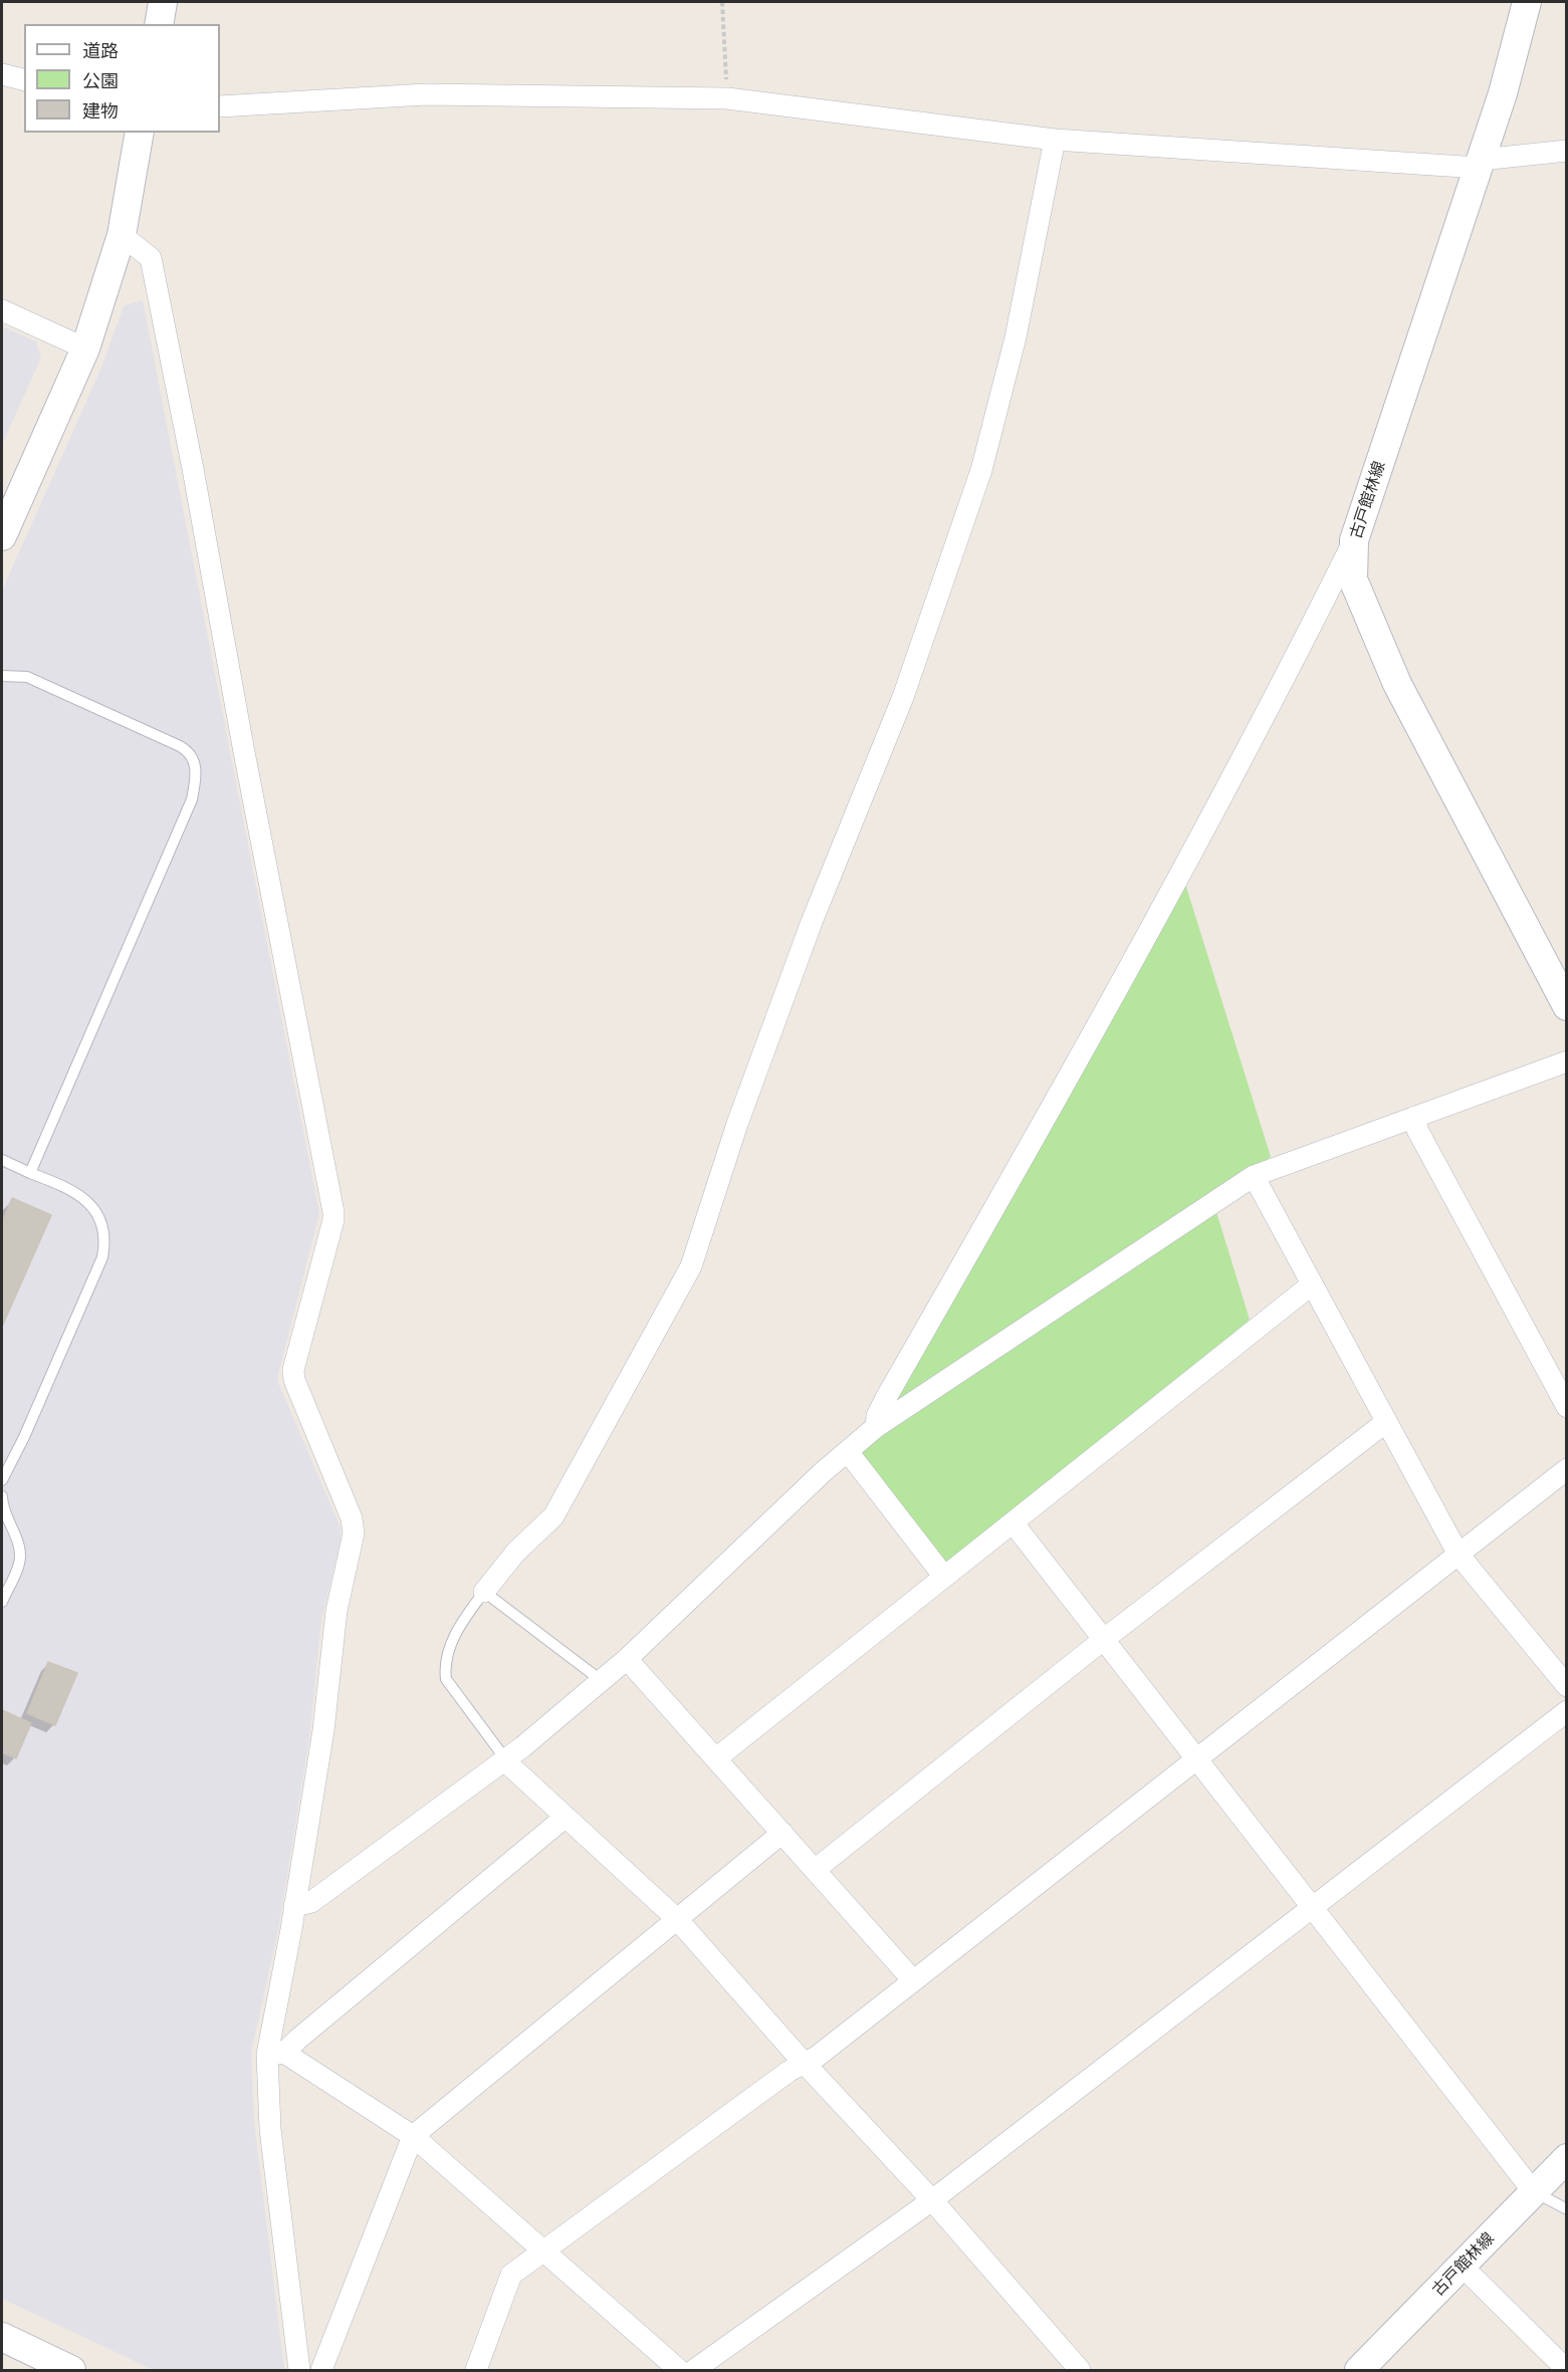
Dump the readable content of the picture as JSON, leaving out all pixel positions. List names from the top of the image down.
{
  "streets": {
    "main road": ["古戸館林線"]
  },
  "legend": ["道路", "公園", "建物"]
}
